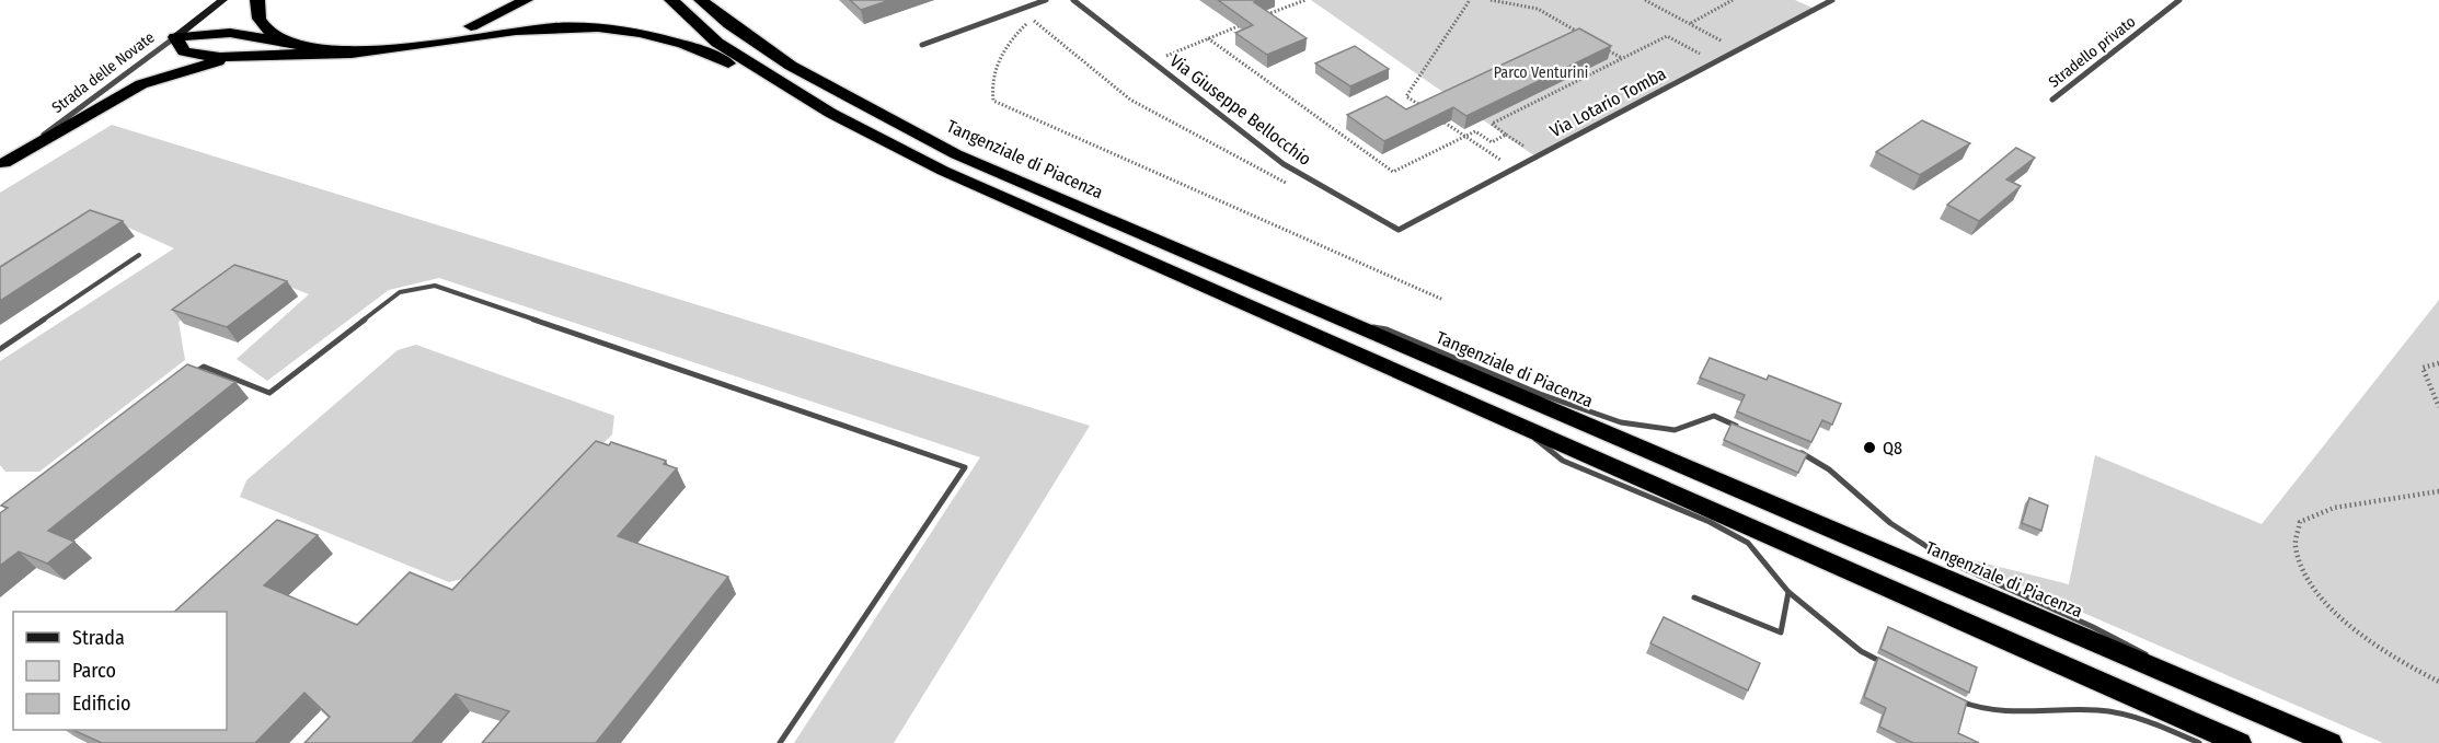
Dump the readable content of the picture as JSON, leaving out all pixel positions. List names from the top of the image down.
{
  "streets": {
    "highway": ["Tangenziale di Piacenza"],
    "street": [
      "Stradello privato",
      "Strada delle Novate",
      "Via Lotario Tomba",
      "Via Giuseppe Bellocchio"
    ]
  },
  "crossings": [
    ["Via Lotario Tomba", "Via Giuseppe Bellocchio"]
  ],
  "parks": ["Parco Venturini"],
  "places": ["Q8"],
  "legend": ["Strada", "Parco", "Edificio"]
}
